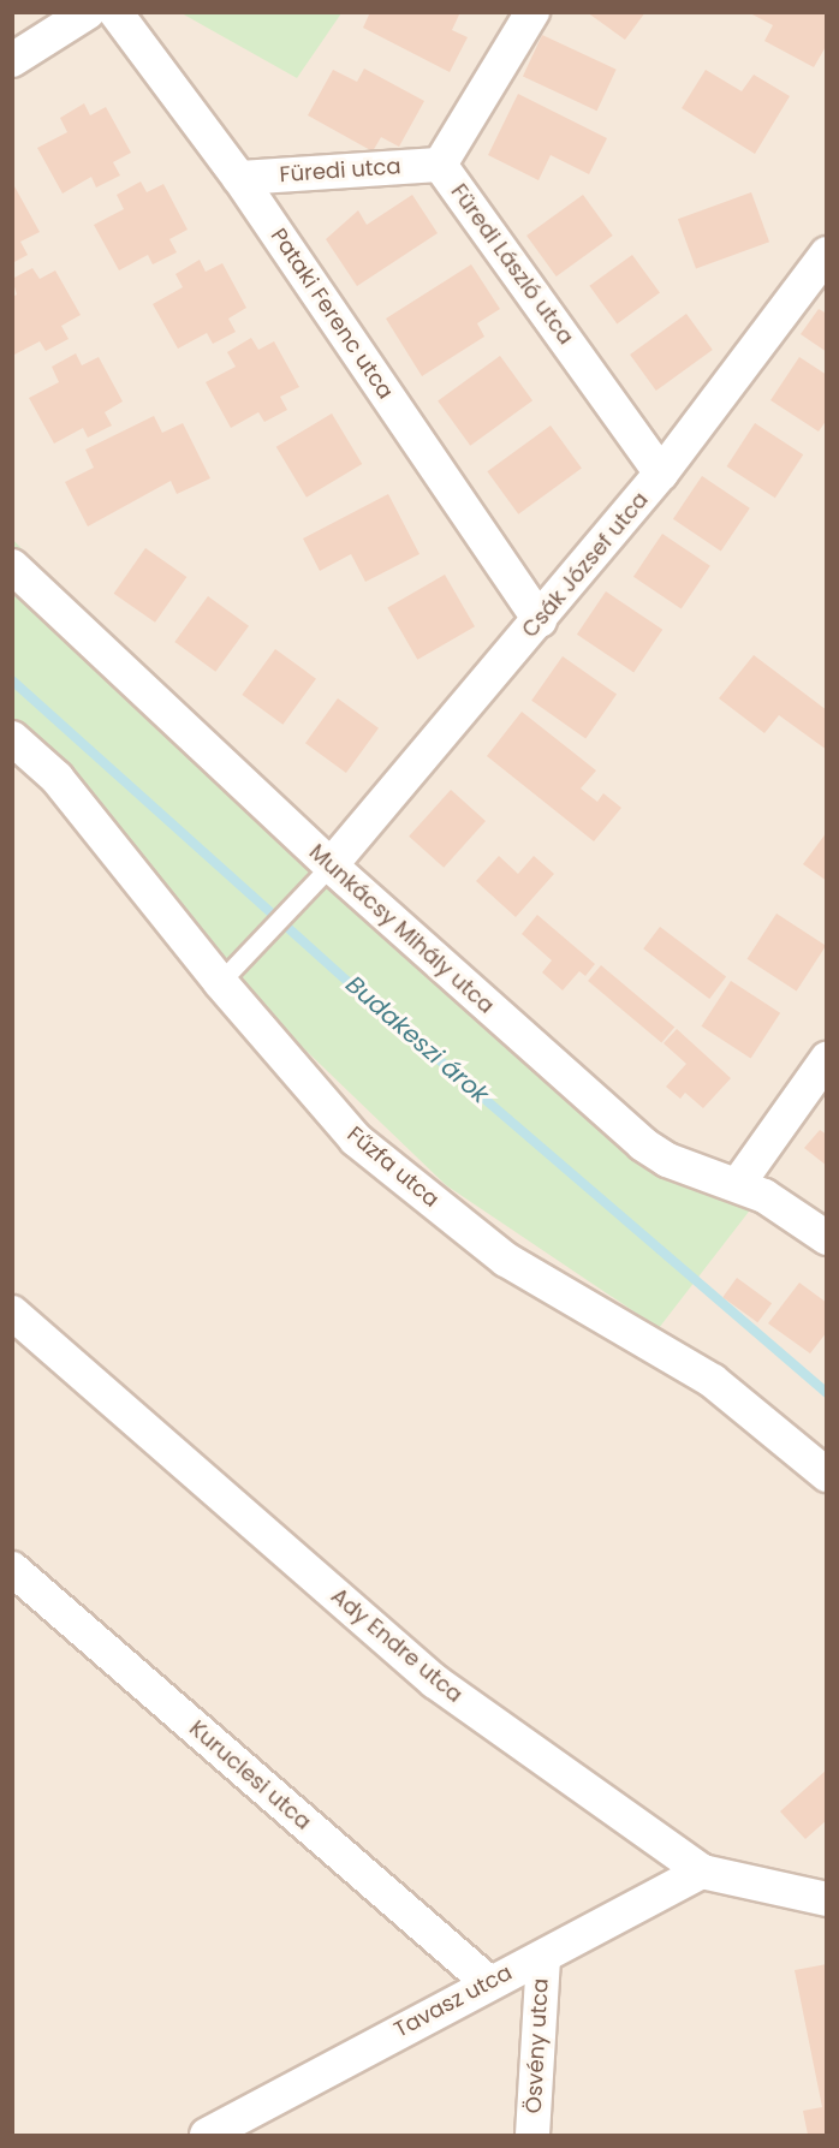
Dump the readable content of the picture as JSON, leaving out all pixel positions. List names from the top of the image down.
{
  "streets": {
    "street": [
      "Füredi utca",
      "Füredi László utca",
      "Pataki Ferenc utca",
      "Csák József utca",
      "Munkácsy Mihály utca",
      "Fűzfa utca",
      "Ady Endre utca",
      "Kuruclesi utca",
      "Tavasz utca",
      "Ösvény utca"
    ]
  },
  "crossings": [
    ["Füredi utca", "Füredi László utca"],
    ["Füredi utca", "Pataki Ferenc utca"],
    ["Füredi László utca", "Csák József utca"],
    ["Pataki Ferenc utca", "Csák József utca"],
    ["Csák József utca", "Munkácsy Mihály utca"],
    ["Ady Endre utca", "Tavasz utca"],
    ["Kuruclesi utca", "Tavasz utca"],
    ["Tavasz utca", "Ösvény utca"]
  ],
  "water": ["Budakeszi árok"]
}
